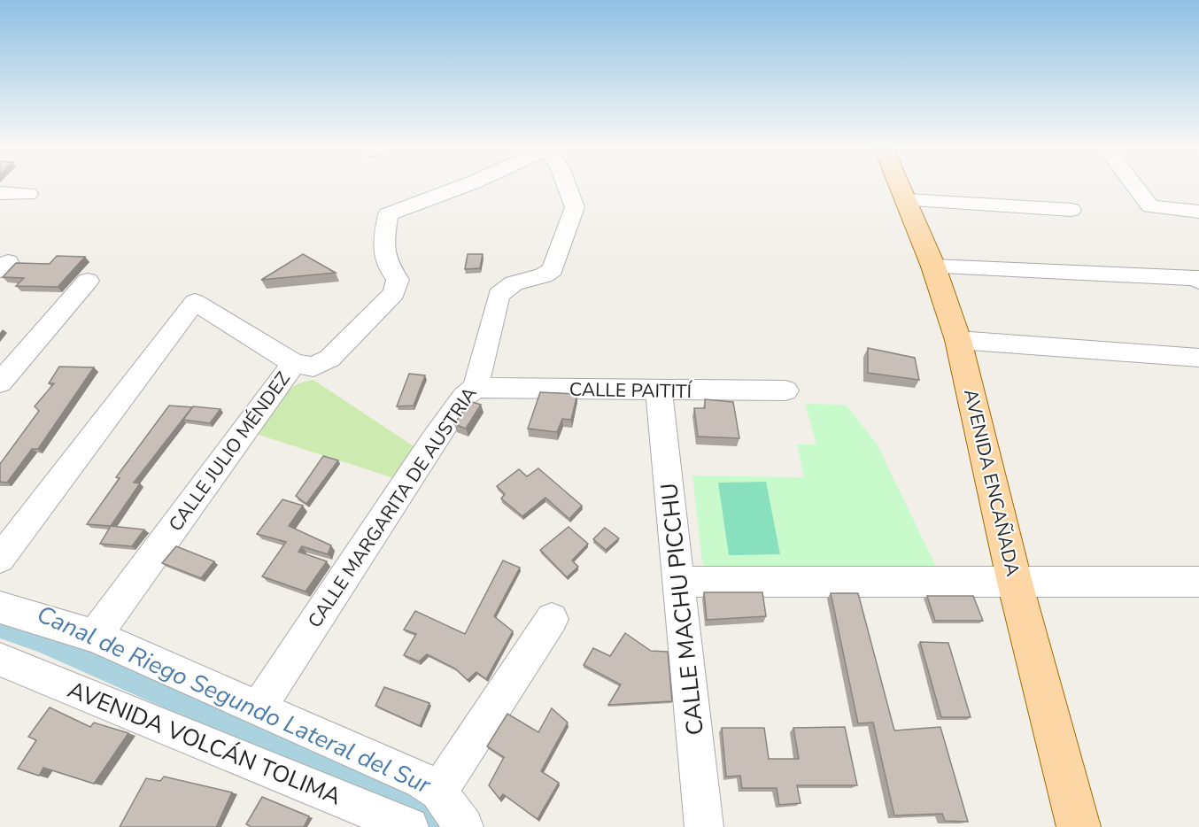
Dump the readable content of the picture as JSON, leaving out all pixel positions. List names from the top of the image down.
{
  "streets": {
    "main road": ["AVENIDA ENCAÑADA"],
    "street": [
      "CALLE PAITITÍ",
      "CALLE JULIO MÉNDEZ",
      "CALLE MARGARITA DE AUSTRIA",
      "CALLE MACHU PICCHU",
      "AVENIDA VOLCÁN TOLIMA"
    ]
  },
  "crossings": [
    ["CALLE PAITITÍ", "CALLE MARGARITA DE AUSTRIA"],
    ["CALLE PAITITÍ", "CALLE MACHU PICCHU"]
  ],
  "water": ["Canal de Riego Segundo Lateral del Sur"]
}
